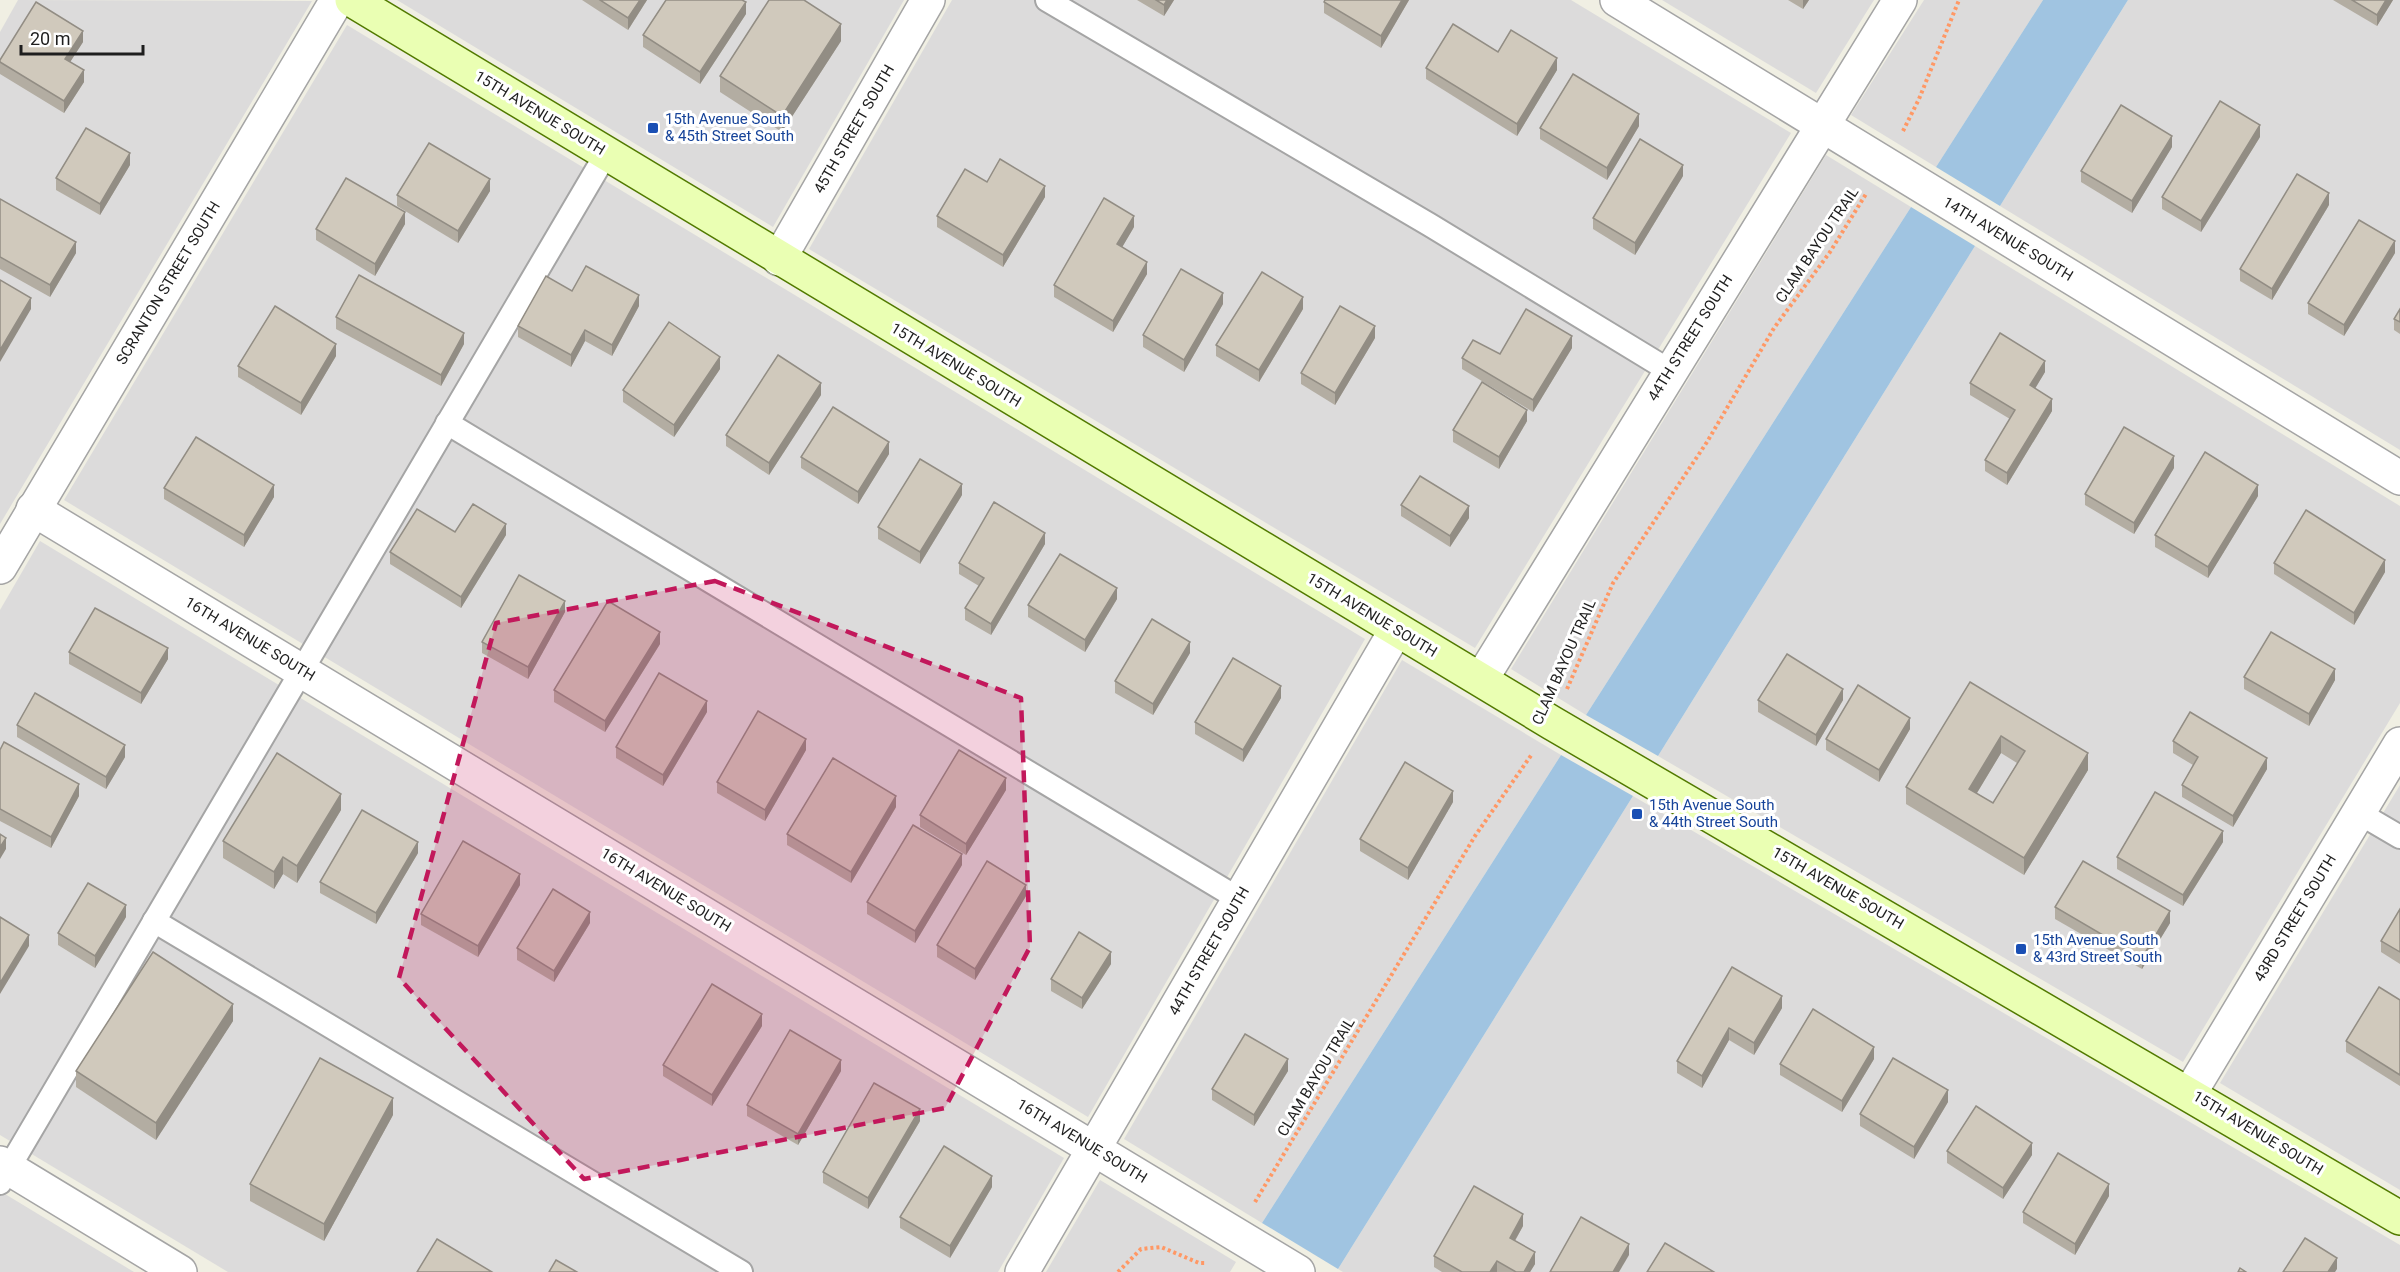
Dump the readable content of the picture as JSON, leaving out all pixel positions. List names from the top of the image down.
{
  "streets": {
    "street": [
      "15TH AVENUE SOUTH",
      "45TH STREET SOUTH",
      "14TH AVENUE SOUTH",
      "SCRANTON STREET SOUTH",
      "44TH STREET SOUTH",
      "16TH AVENUE SOUTH",
      "43RD STREET SOUTH"
    ],
    "path": ["CLAM BAYOU TRAIL"]
  },
  "crossings": [
    ["15TH AVENUE SOUTH", "45TH STREET SOUTH"],
    ["15TH AVENUE SOUTH", "CLAM BAYOU TRAIL"],
    ["15TH AVENUE SOUTH", "44TH STREET SOUTH"],
    ["15TH AVENUE SOUTH", "43RD STREET SOUTH"],
    ["14TH AVENUE SOUTH", "CLAM BAYOU TRAIL"],
    ["14TH AVENUE SOUTH", "44TH STREET SOUTH"],
    ["CLAM BAYOU TRAIL", "16TH AVENUE SOUTH"],
    ["SCRANTON STREET SOUTH", "16TH AVENUE SOUTH"],
    ["44TH STREET SOUTH", "16TH AVENUE SOUTH"]
  ],
  "places": {
    "transit": ["15th Avenue South & 45th Street South", "15th Avenue South & 44th Street South", "15th Avenue South & 43rd Street South"]
  },
  "scale_bar": "20 m"
}
